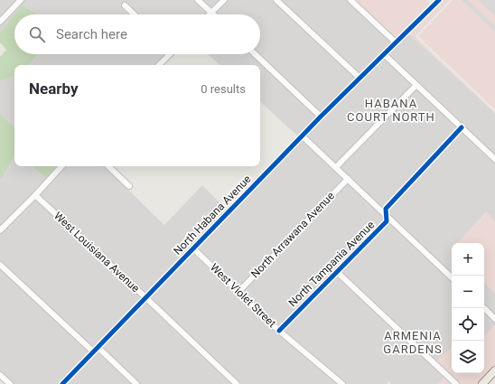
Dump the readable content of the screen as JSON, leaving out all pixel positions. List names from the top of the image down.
{
  "streets": {
    "street": [
      "North Habana Avenue",
      "North Arrawana Avenue",
      "West Louisiana Avenue",
      "North Tampania Avenue",
      "West Violet Street"
    ]
  },
  "crossings": [
    ["North Habana Avenue", "West Louisiana Avenue"],
    ["North Habana Avenue", "West Violet Street"],
    ["North Arrawana Avenue", "West Violet Street"],
    ["North Tampania Avenue", "West Violet Street"]
  ],
  "districts": ["HABANA COURT NORTH", "ARMENIA GARDENS"],
  "page": {
    "search": "Search here",
    "heading": ["Nearby", "0 results"],
    "map_buttons": ["+", "−"]
  }
}
